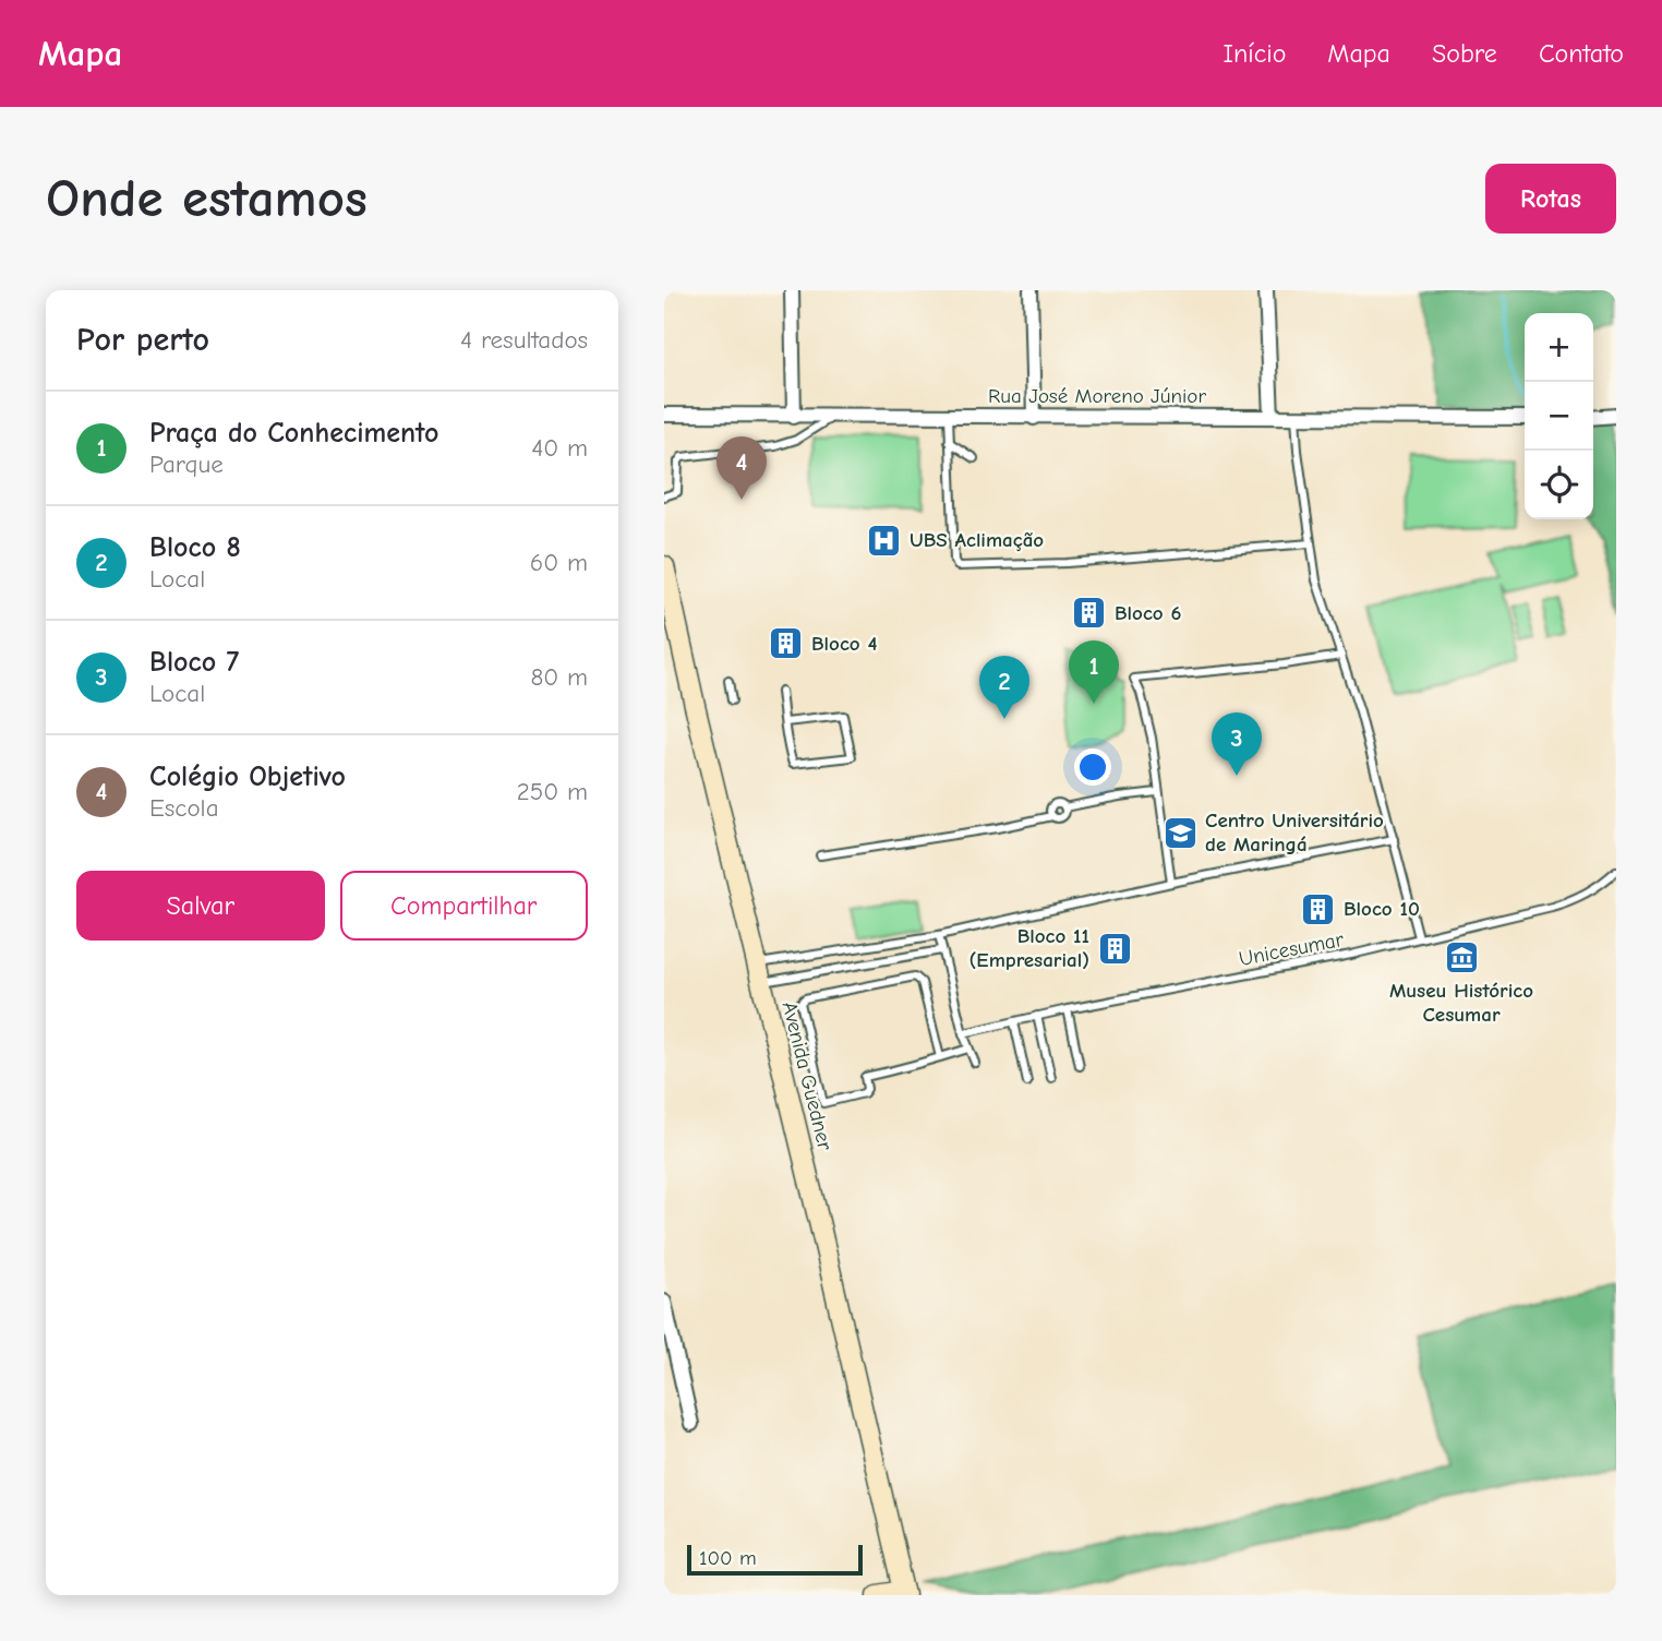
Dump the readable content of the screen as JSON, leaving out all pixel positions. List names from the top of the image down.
{
  "streets": {
    "street": ["Rua José Moreno Júnior", "Avenida Guedner"],
    "lane": ["Unicesumar"]
  },
  "places": {
    "hospital": ["UBS Aclimação"],
    "building": [
      "Bloco 6",
      "Bloco 4",
      "Bloco 10",
      "Bloco 11 (Empresarial)"
    ],
    "school or university": ["Centro Universitário de Maringá"],
    "museum": ["Museu Histórico Cesumar"]
  },
  "scale_bar": "100 m",
  "page": {
    "header": "Mapa",
    "nav": [
      "Início",
      "Mapa",
      "Sobre",
      "Contato"
    ],
    "buttons": [
      "Rotas",
      ["Salvar", "Compartilhar"]
    ],
    "title": "Onde estamos",
    "heading": ["Por perto", "4 resultados"],
    "map_buttons": ["+", "−"],
    "list": [
      {
        "mark": "1",
        "name": "Praça do Conhecimento",
        "note": "Parque",
        "value": "40 m"
      },
      {
        "mark": "2",
        "name": "Bloco 8",
        "note": "Local",
        "value": "60 m"
      },
      {
        "mark": "3",
        "name": "Bloco 7",
        "note": "Local",
        "value": "80 m"
      },
      {
        "mark": "4",
        "name": "Colégio Objetivo",
        "note": "Escola",
        "value": "250 m"
      }
    ],
    "pins": [
      "4",
      "1",
      "2",
      "3"
    ],
    "scale": "100 m"
  }
}
